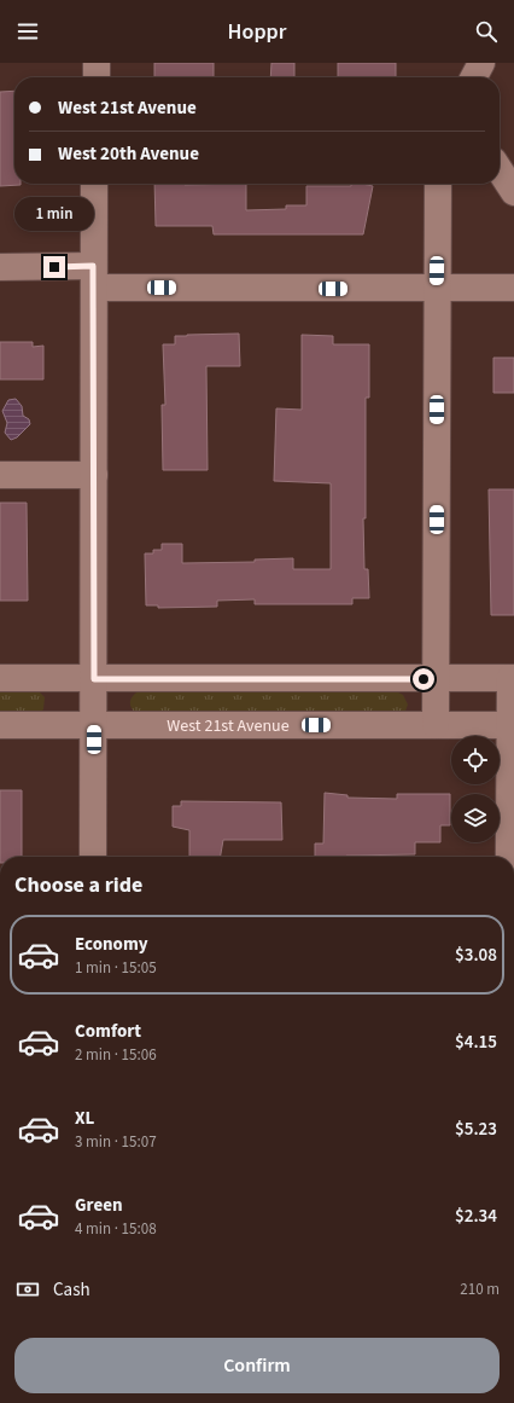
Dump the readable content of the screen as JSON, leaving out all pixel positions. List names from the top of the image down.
{
  "streets": {
    "street": ["West 21st Avenue"]
  },
  "page": {
    "header": "Hoppr",
    "banner": ["West 21st Avenue", "West 20th Avenue"],
    "bubble": "1 min",
    "heading": "Choose a ride",
    "list": [
      {
        "name": "Economy",
        "note": "1 min · 15:05",
        "value": "$3.08"
      },
      {
        "name": "Comfort",
        "note": "2 min · 15:06",
        "value": "$4.15"
      },
      {
        "name": "XL",
        "note": "3 min · 15:07",
        "value": "$5.23"
      },
      {
        "name": "Green",
        "note": "4 min · 15:08",
        "value": "$2.34"
      }
    ],
    "pay": ["Cash", "210 m"],
    "buttons": "Confirm"
  }
}
